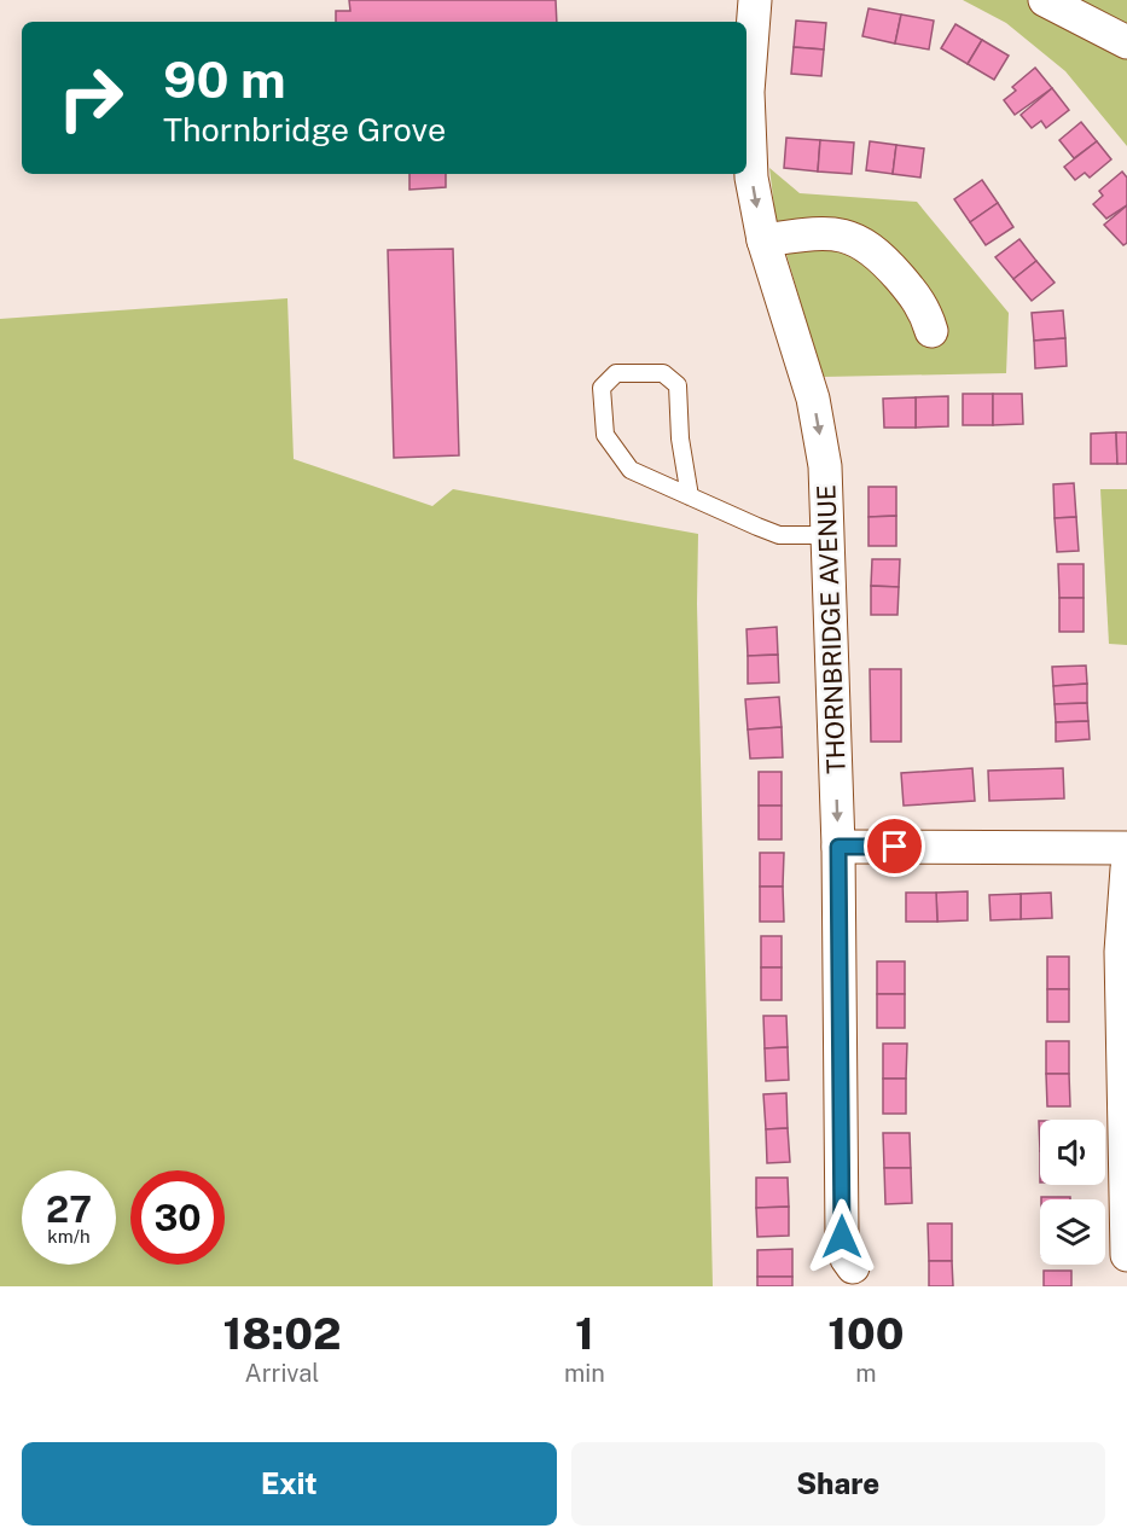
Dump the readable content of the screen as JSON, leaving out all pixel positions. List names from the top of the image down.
{
  "streets": {
    "street": ["THORNBRIDGE AVENUE"]
  },
  "one_way": ["THORNBRIDGE AVENUE"],
  "page": {
    "turn": ["90 m", "Thornbridge Grove"],
    "speed": "27 km/h",
    "limit": "30",
    "eta": [
      "18:02",
      "Arrival",
      "1",
      "min",
      "100",
      "m"
    ],
    "buttons": ["Exit", "Share"]
  }
}
